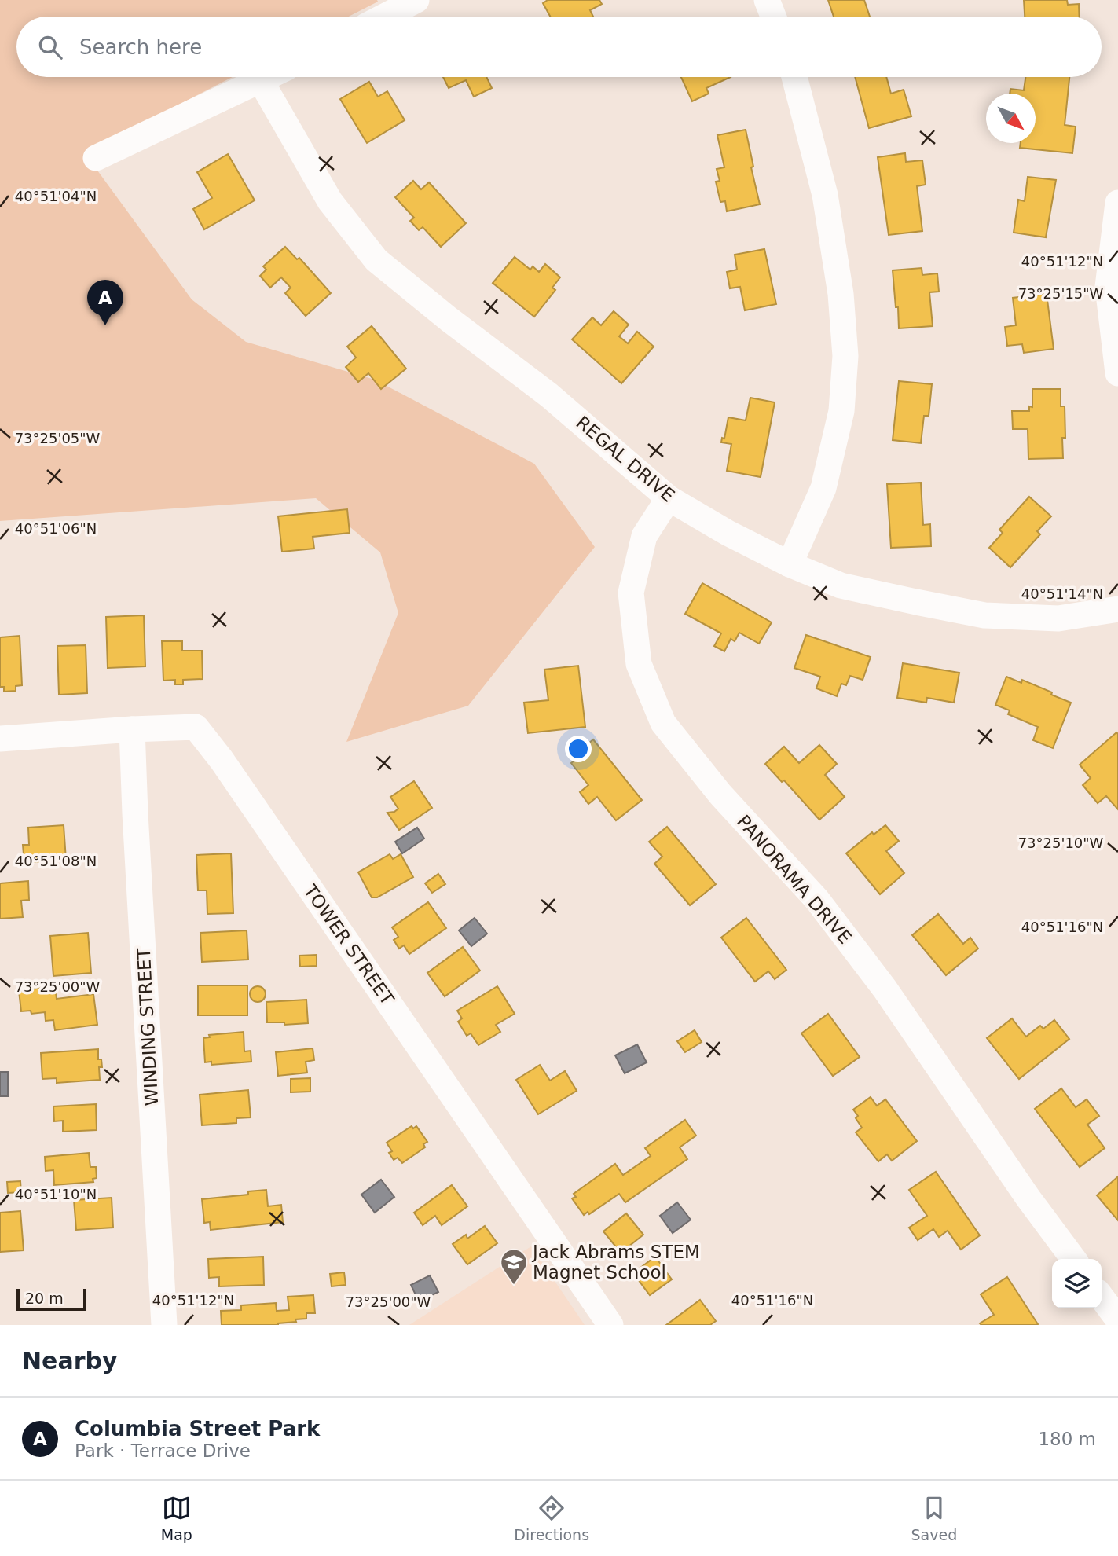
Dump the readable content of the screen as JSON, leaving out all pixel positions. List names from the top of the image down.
{
  "streets": {
    "street": [
      "REGAL DRIVE",
      "PANORAMA DRIVE",
      "TOWER STREET",
      "WINDING STREET"
    ]
  },
  "crossings": [
    ["REGAL DRIVE", "PANORAMA DRIVE"],
    ["TOWER STREET", "WINDING STREET"]
  ],
  "places": {
    "school or university": ["Jack Abrams STEM Magnet School"]
  },
  "scale_bar": "20 m",
  "north": "bottom right",
  "page": {
    "search": "Search here",
    "pins": "A",
    "scale": "20 m",
    "heading": "Nearby",
    "list": [
      {
        "mark": "A",
        "name": "Columbia Street Park",
        "note": "Park · Terrace Drive",
        "value": "180 m"
      }
    ],
    "nav": ["Map", "Directions", "Saved"]
  },
  "coordinates": [
    "40°51'04\"N",
    "40°51'12\"N",
    "73°25'15\"W",
    "73°25'05\"W",
    "40°51'06\"N",
    "40°51'14\"N",
    "73°25'10\"W",
    "40°51'08\"N",
    "40°51'16\"N",
    "73°25'00\"W",
    "40°51'10\"N"
  ]
}
